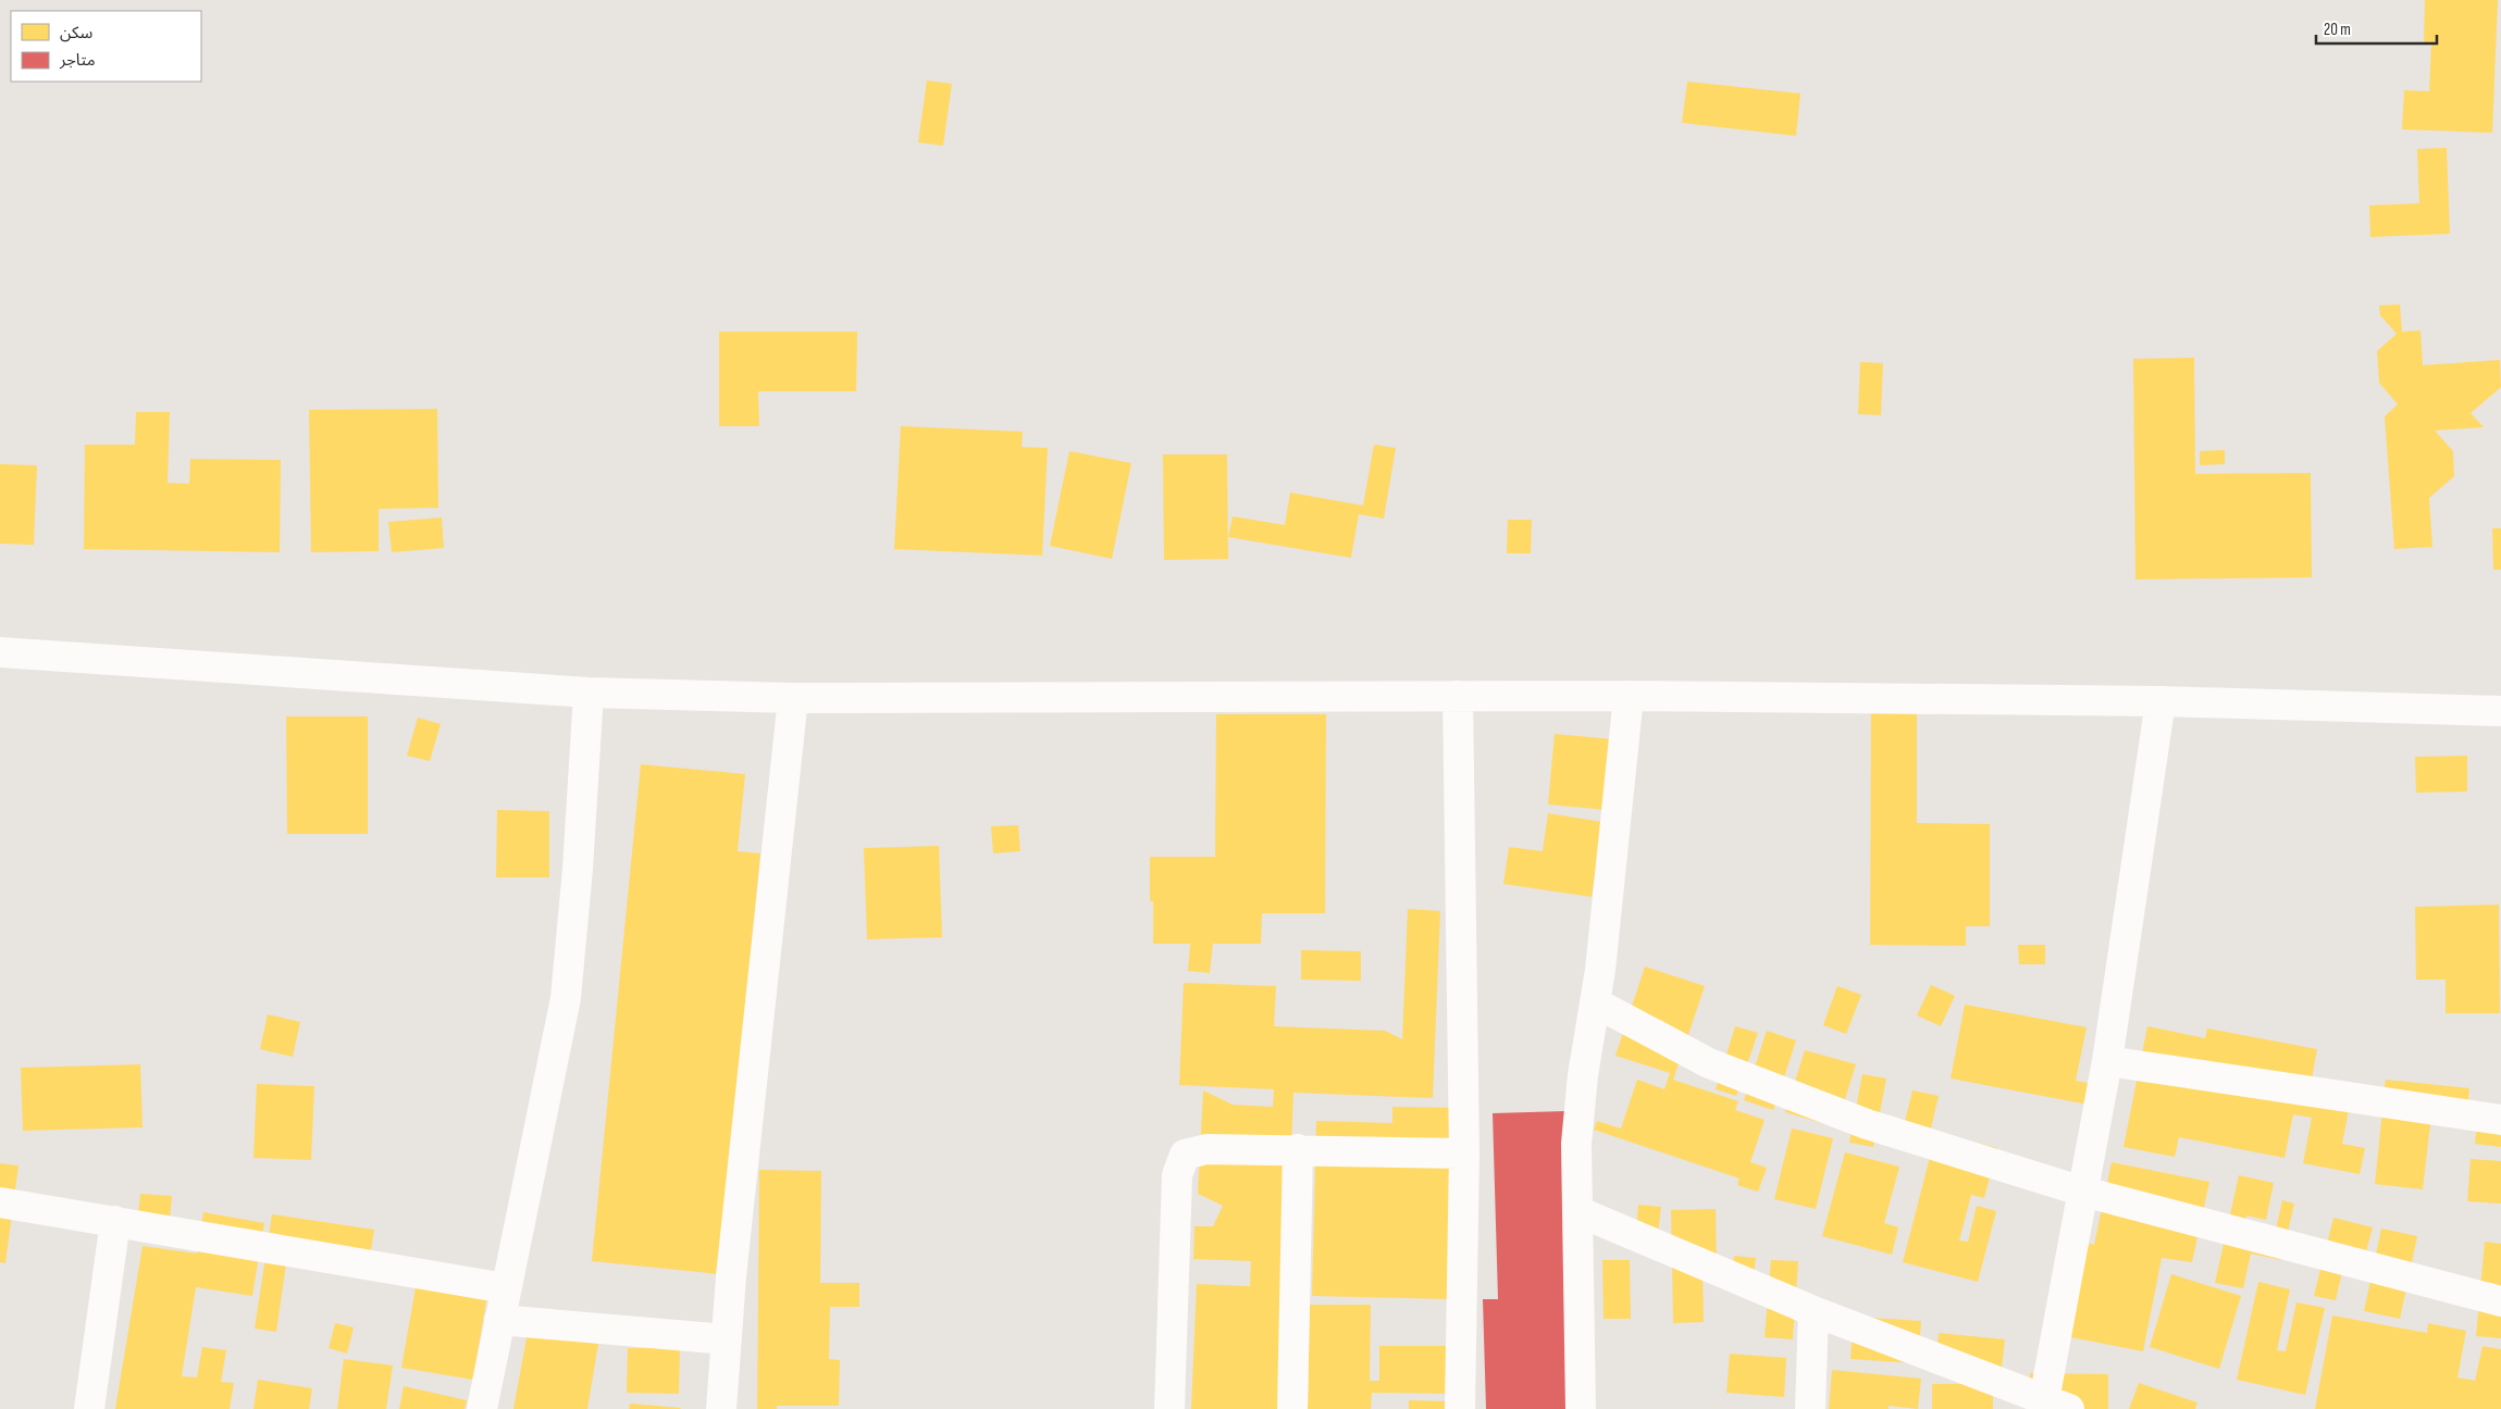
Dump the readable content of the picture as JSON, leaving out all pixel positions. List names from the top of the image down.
{
  "legend": ["سكن", "متاجر"],
  "scale_bar": "20 m"
}
